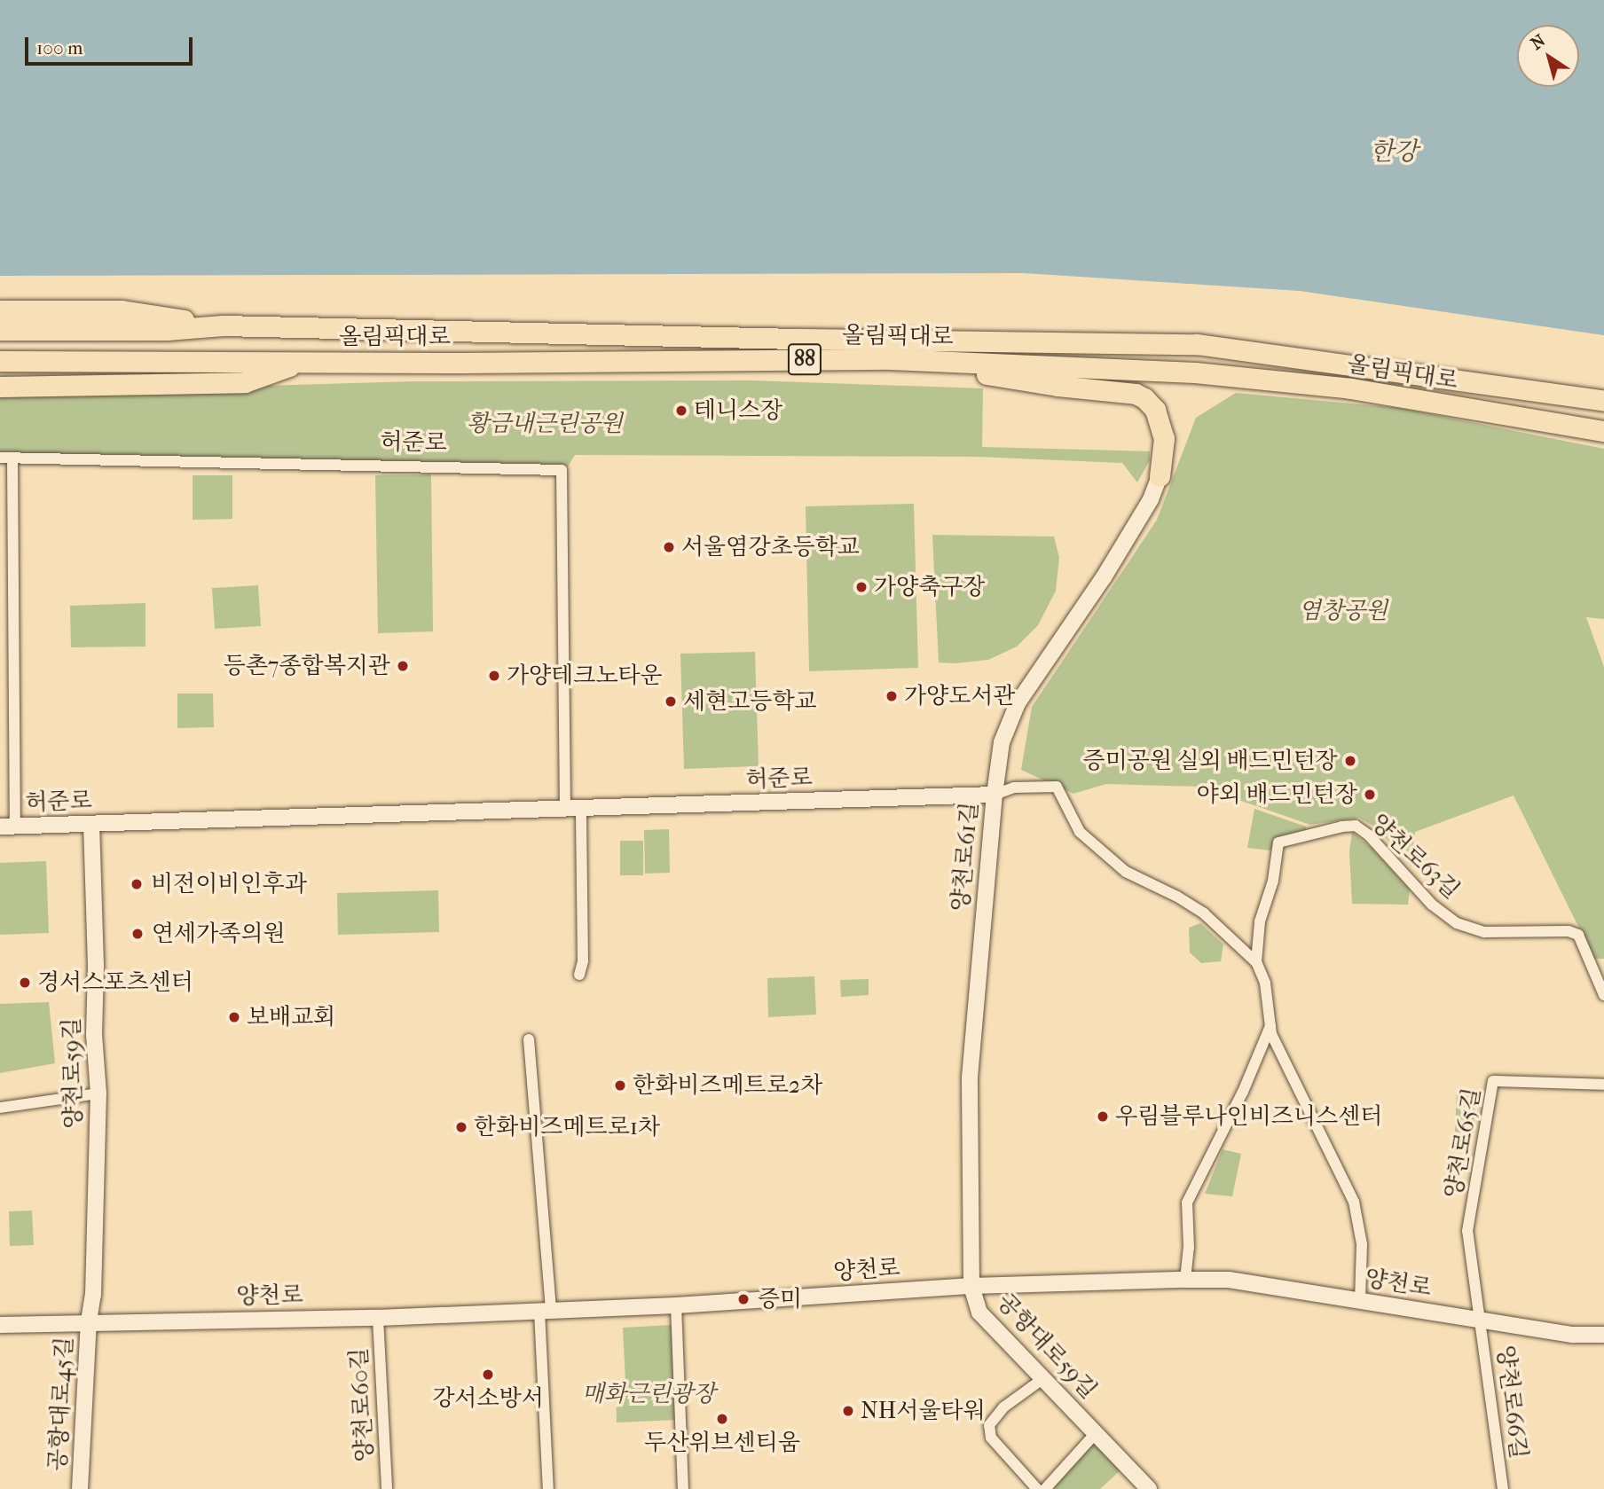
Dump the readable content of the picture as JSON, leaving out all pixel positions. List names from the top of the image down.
{
  "streets": {
    "highway": ["올림픽대로", "88"],
    "main road": [
      "허준로",
      "양천로61길",
      "양천로59길",
      "양천로",
      "공항대로59길",
      "공항대로45길"
    ],
    "street": [
      "양천로63길",
      "양천로65길",
      "양천로66길",
      "양천로60길"
    ]
  },
  "crossings": [
    ["허준로", "양천로61길"],
    ["허준로", "양천로63길"],
    ["허준로", "양천로59길"],
    ["양천로61길", "양천로63길"],
    ["양천로61길", "양천로"],
    ["양천로61길", "공항대로59길"],
    ["양천로63길", "양천로"],
    ["양천로59길", "양천로"],
    ["양천로59길", "공항대로45길"],
    ["양천로65길", "양천로"],
    ["양천로65길", "양천로66길"],
    ["양천로", "공항대로59길"],
    ["양천로", "양천로66길"],
    ["양천로", "공항대로45길"],
    ["양천로", "양천로60길"]
  ],
  "water": ["한강"],
  "parks": ["황금내근린공원", "염창공원", "매화근린광장"],
  "places": [
    "테니스장",
    "서울염강초등학교",
    "가양축구장",
    "등촌7종합복지관",
    "가양테크노타운",
    "가양도서관",
    "세현고등학교",
    "증미공원 실외 배드민턴장",
    "야외 배드민턴장",
    "비전이비인후과",
    "연세가족의원",
    "경서스포츠센터",
    "보배교회",
    "한화비즈메트로2차",
    "우림블루나인비즈니스센터",
    "한화비즈메트로1차",
    "증미",
    "강서소방서",
    "NH서울타워",
    "두산위브센티움"
  ],
  "scale_bar": "100 m",
  "north": "top left"
}
